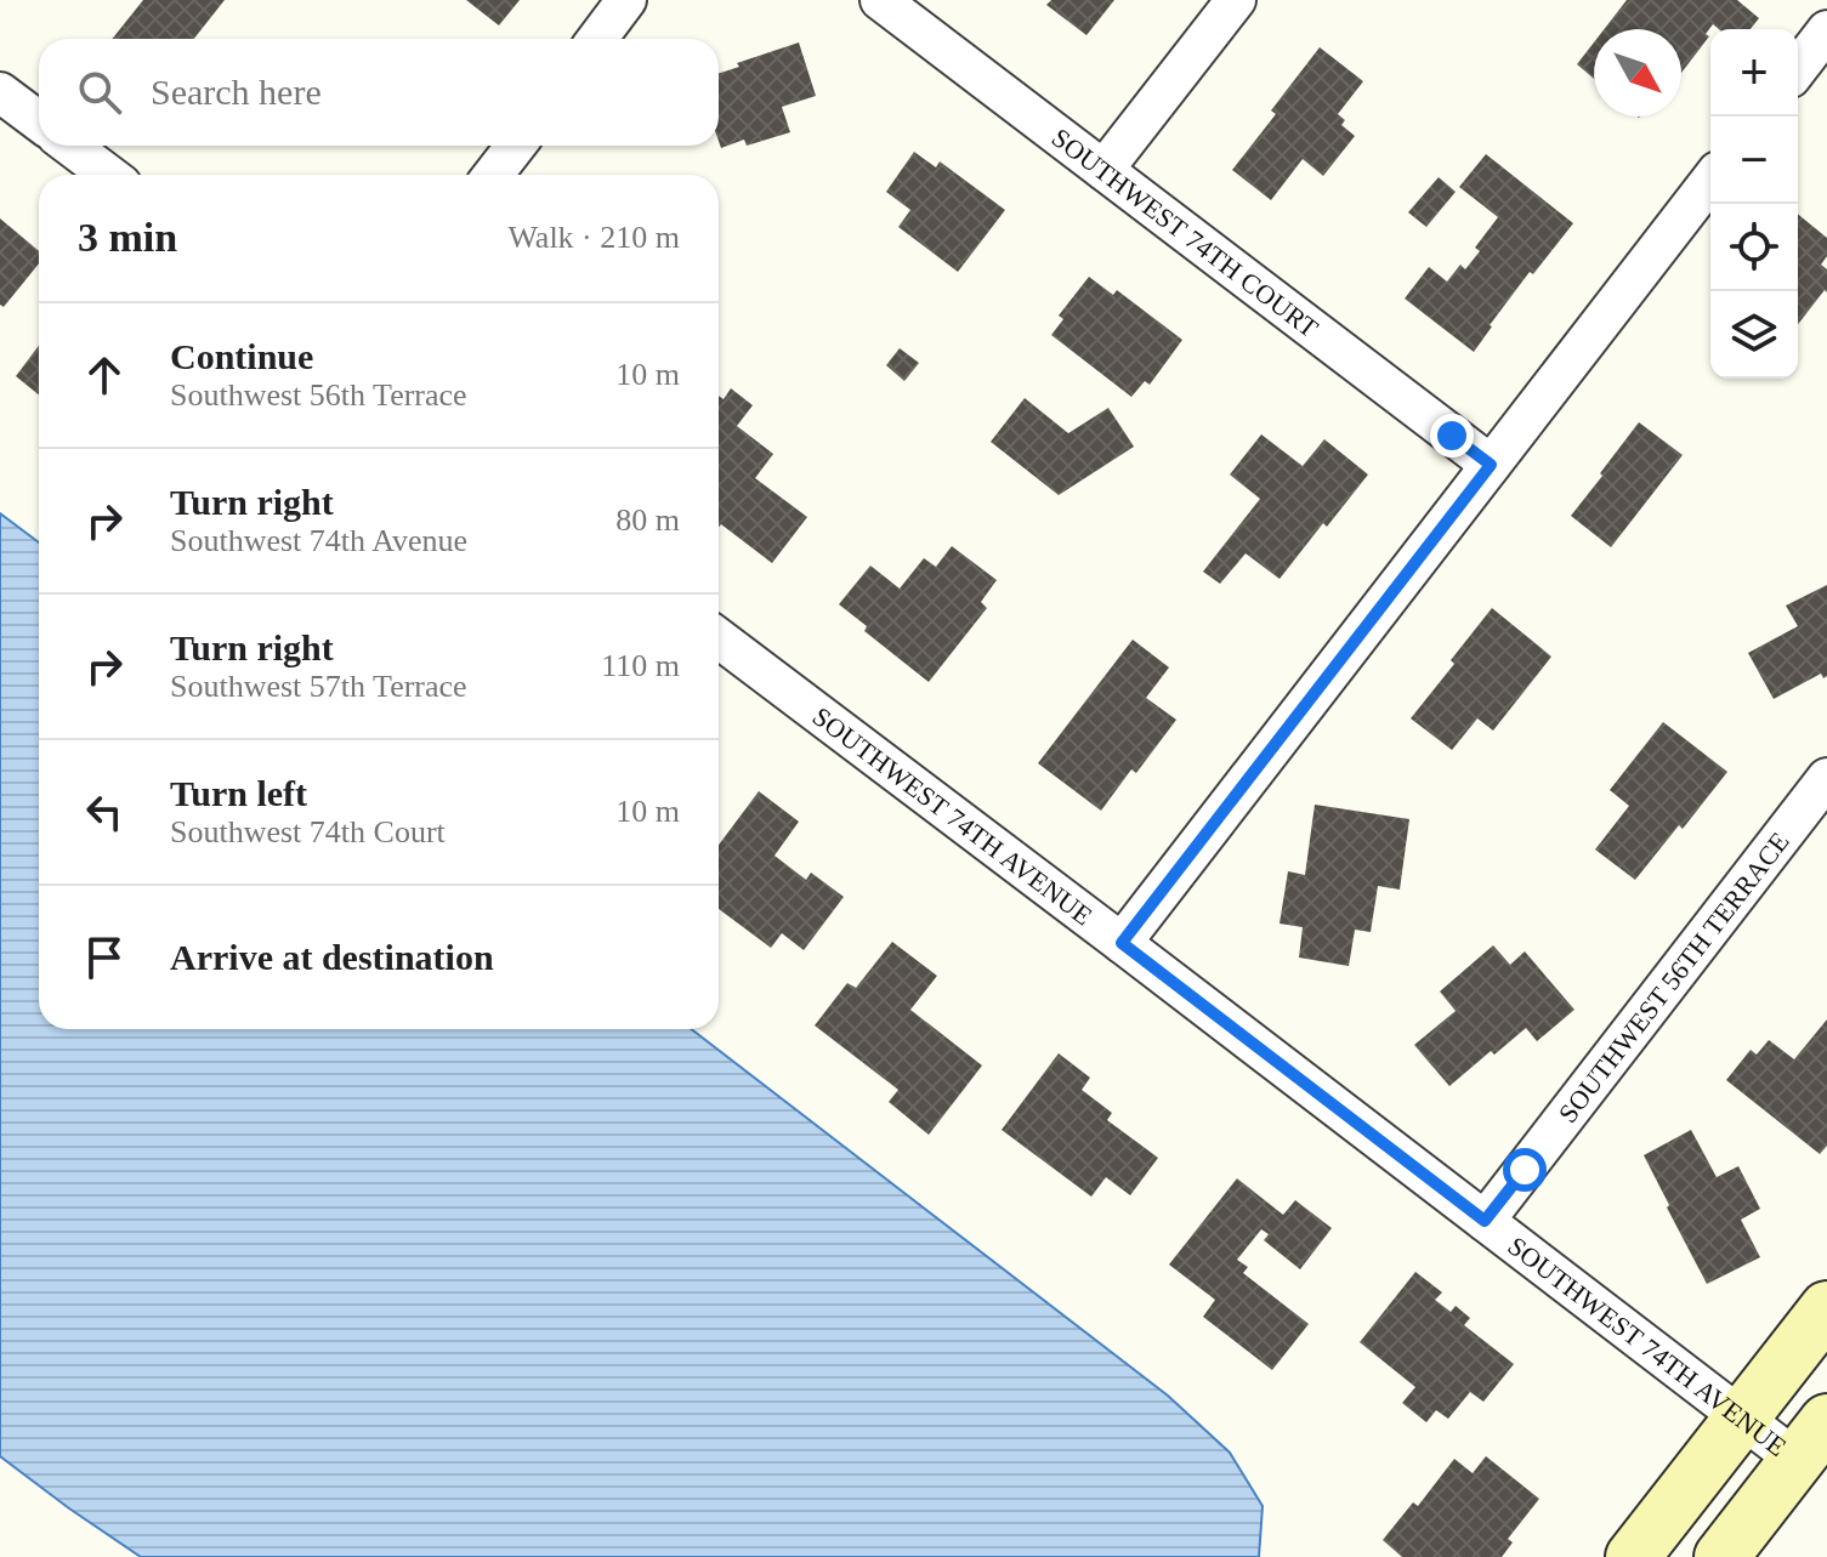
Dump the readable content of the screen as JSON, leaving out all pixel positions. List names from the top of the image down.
{
  "streets": {
    "street": ["SOUTHWEST 74TH COURT", "SOUTHWEST 74TH AVENUE", "SOUTHWEST 56TH TERRACE"]
  },
  "crossings": [
    ["SOUTHWEST 74TH AVENUE", "SOUTHWEST 56TH TERRACE"]
  ],
  "north": "bottom right",
  "page": {
    "map_buttons": ["+", "−"],
    "search": "Search here",
    "heading": ["3 min", "Walk · 210 m"],
    "list": [
      ["Continue", "Southwest 56th Terrace", "10 m"],
      ["Turn right", "Southwest 74th Avenue", "80 m"],
      ["Turn right", "Southwest 57th Terrace", "110 m"],
      ["Turn left", "Southwest 74th Court", "10 m"],
      "Arrive at destination"
    ]
  }
}
